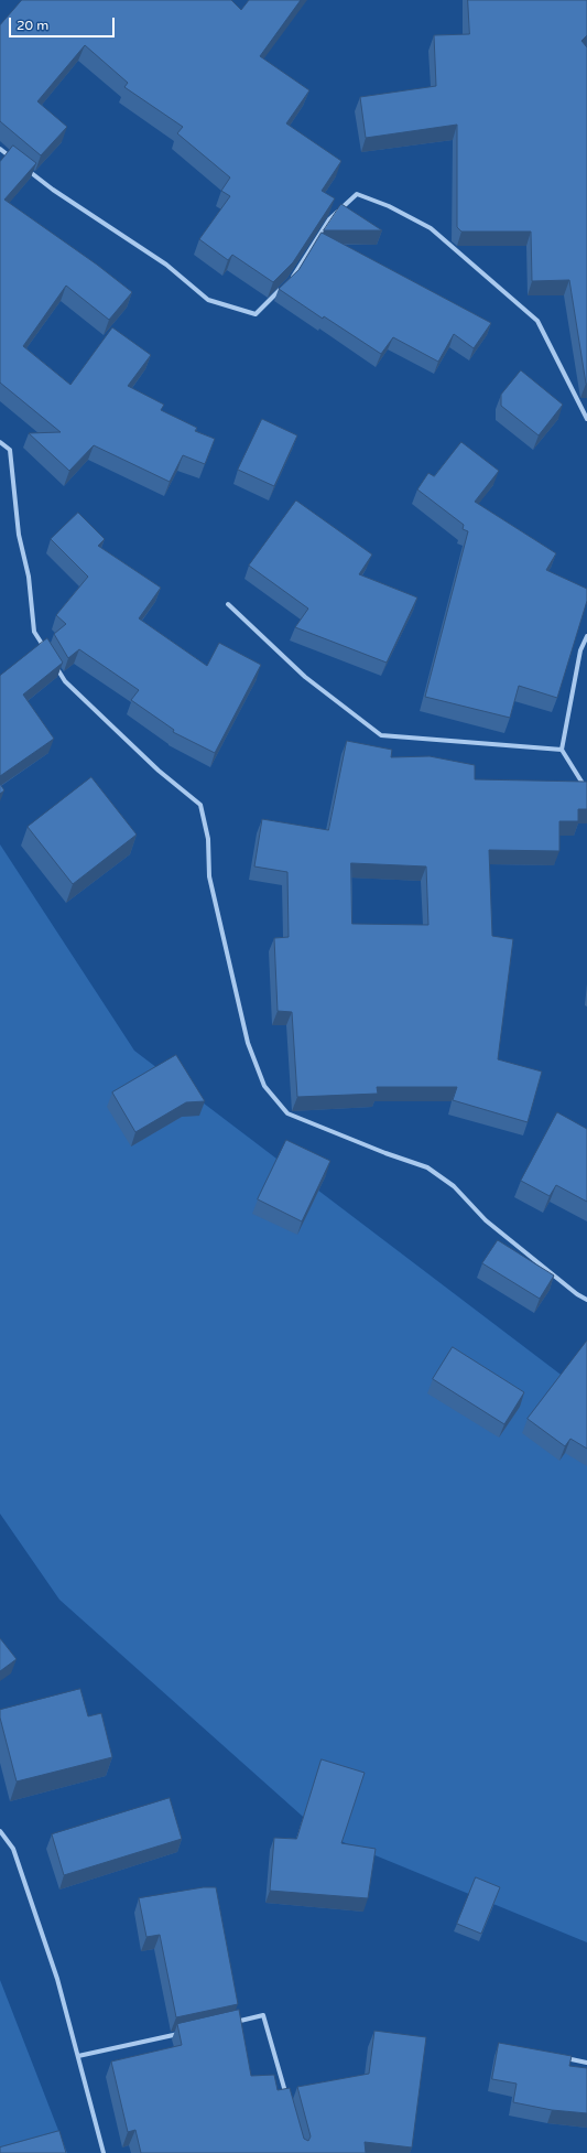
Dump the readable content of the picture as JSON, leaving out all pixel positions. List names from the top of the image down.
{
  "scale_bar": "20 m"
}
